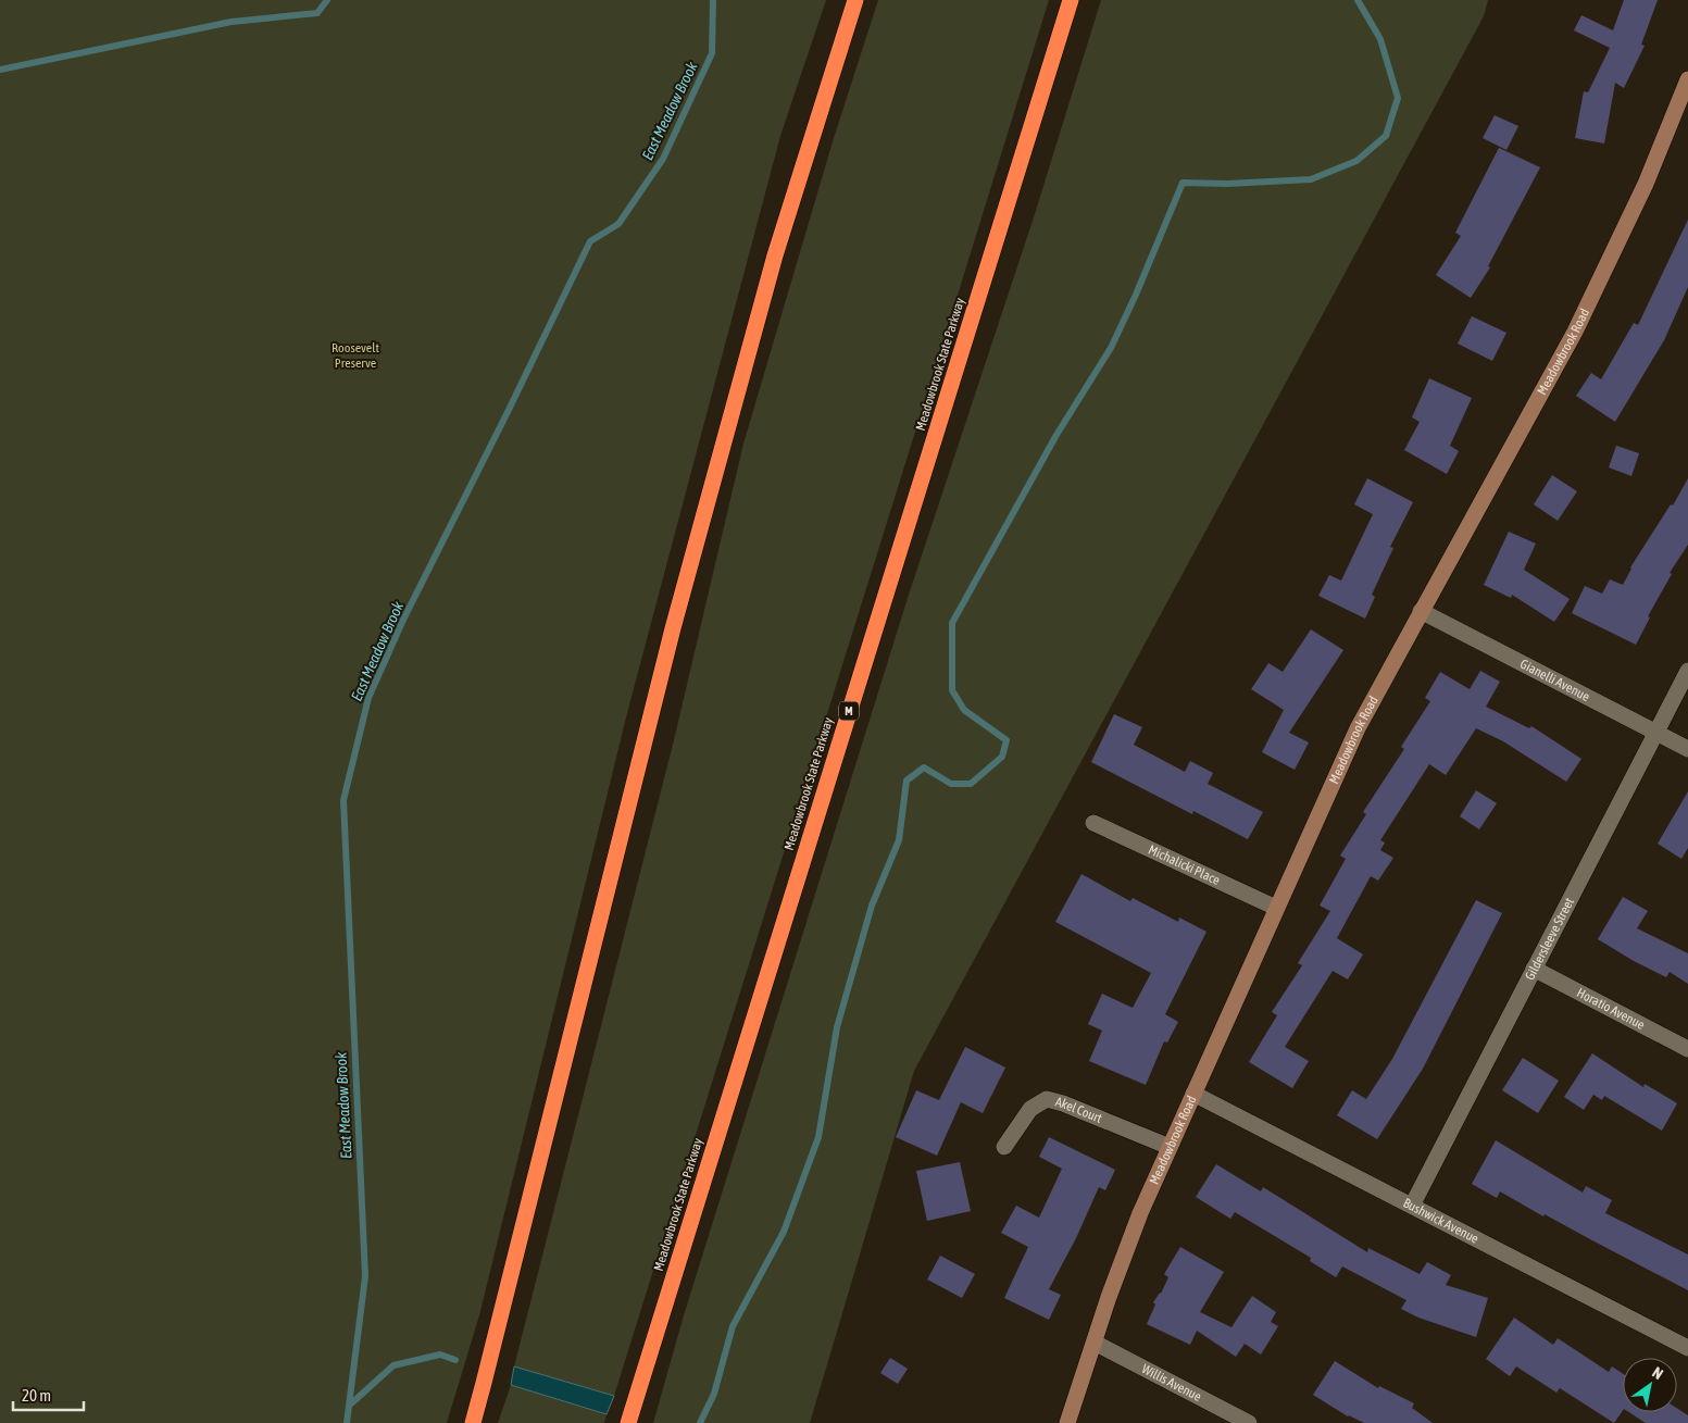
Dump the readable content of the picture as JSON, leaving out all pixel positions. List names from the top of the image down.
{
  "streets": {
    "highway": ["Meadowbrook State Parkway", "M"],
    "street": [
      "Meadowbrook Road",
      "Gianelli Avenue",
      "Michalicki Place",
      "Gildersleeve Street",
      "Horatio Avenue",
      "Akel Court",
      "Bushwick Avenue",
      "Willis Avenue"
    ]
  },
  "crossings": [
    ["Meadowbrook Road", "Gianelli Avenue"],
    ["Meadowbrook Road", "Michalicki Place"],
    ["Meadowbrook Road", "Akel Court"],
    ["Meadowbrook Road", "Bushwick Avenue"],
    ["Meadowbrook Road", "Willis Avenue"],
    ["Gianelli Avenue", "Gildersleeve Street"],
    ["Gildersleeve Street", "Horatio Avenue"],
    ["Gildersleeve Street", "Bushwick Avenue"]
  ],
  "water": ["East Meadow Brook"],
  "parks": ["Roosevelt Preserve"],
  "scale_bar": "20 m",
  "north": "top right"
}
